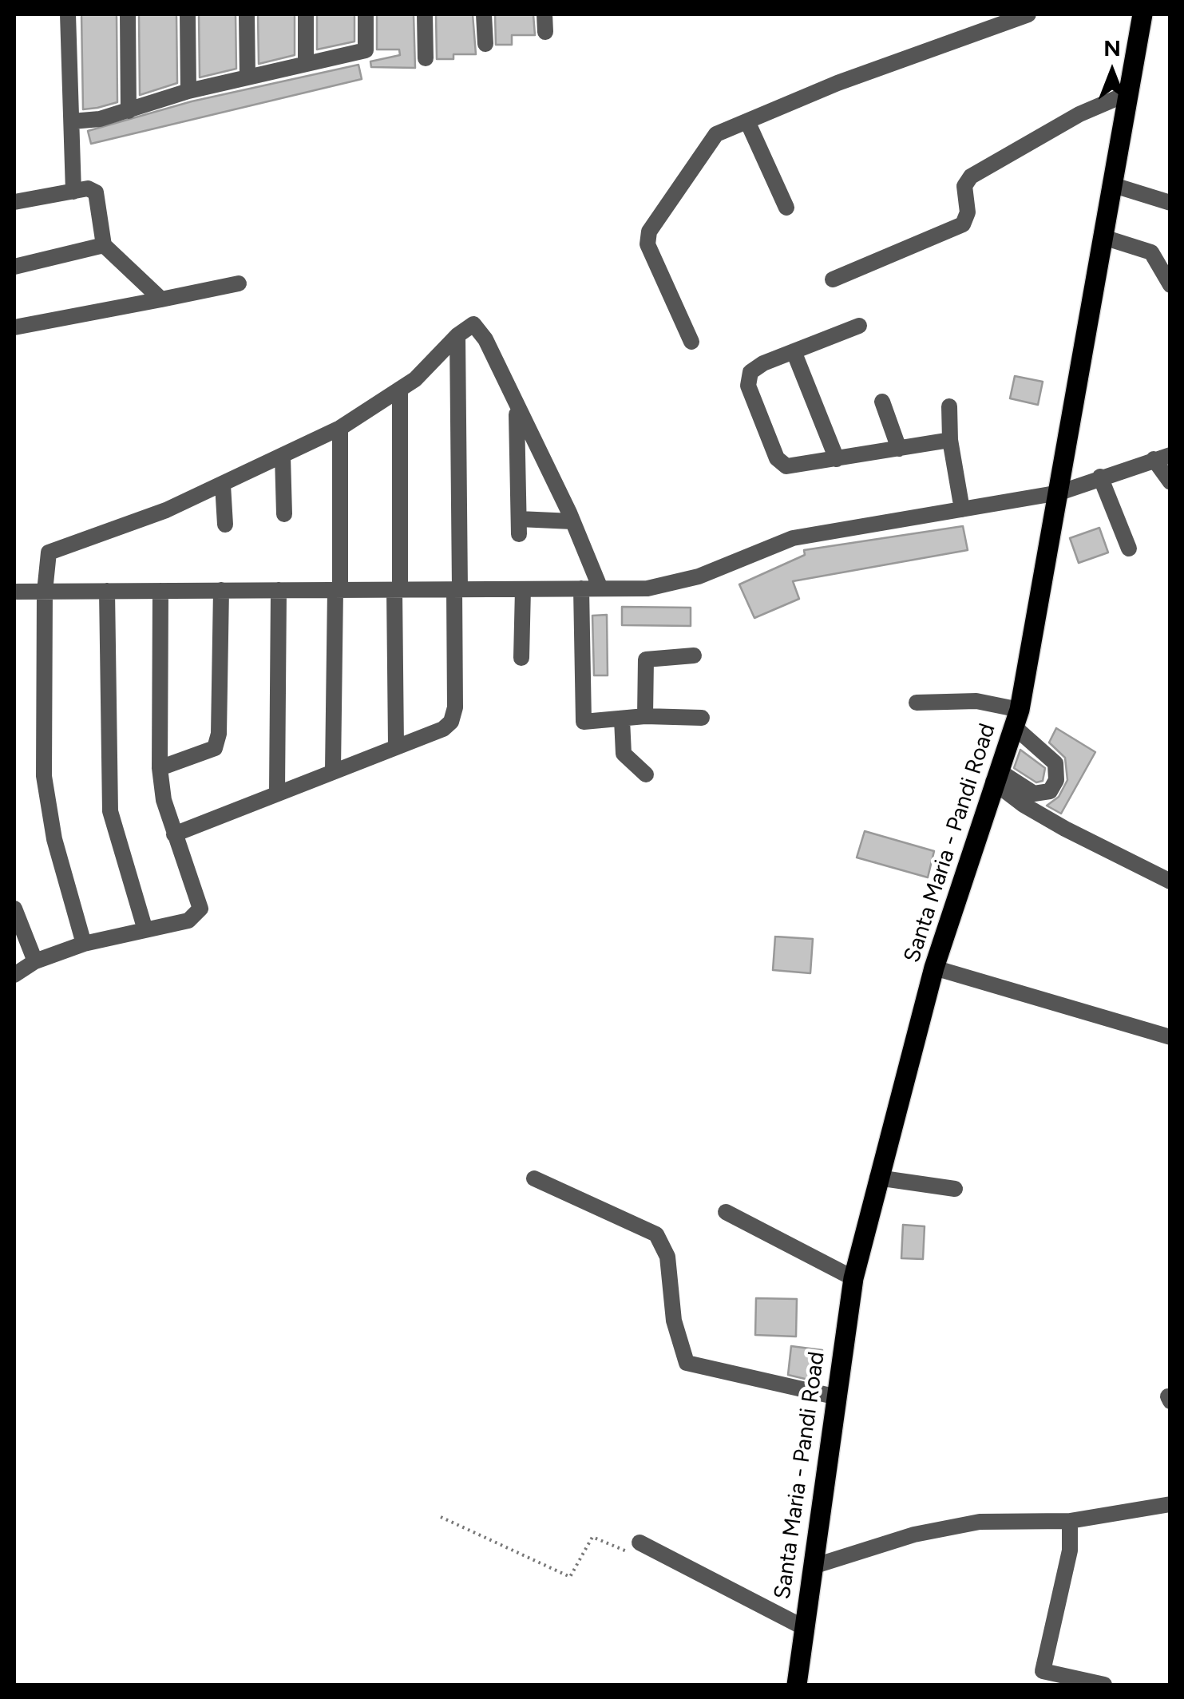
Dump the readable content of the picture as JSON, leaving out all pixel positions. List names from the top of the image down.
{
  "streets": {
    "main road": ["Santa Maria - Pandi Road"]
  },
  "north": "top"
}
